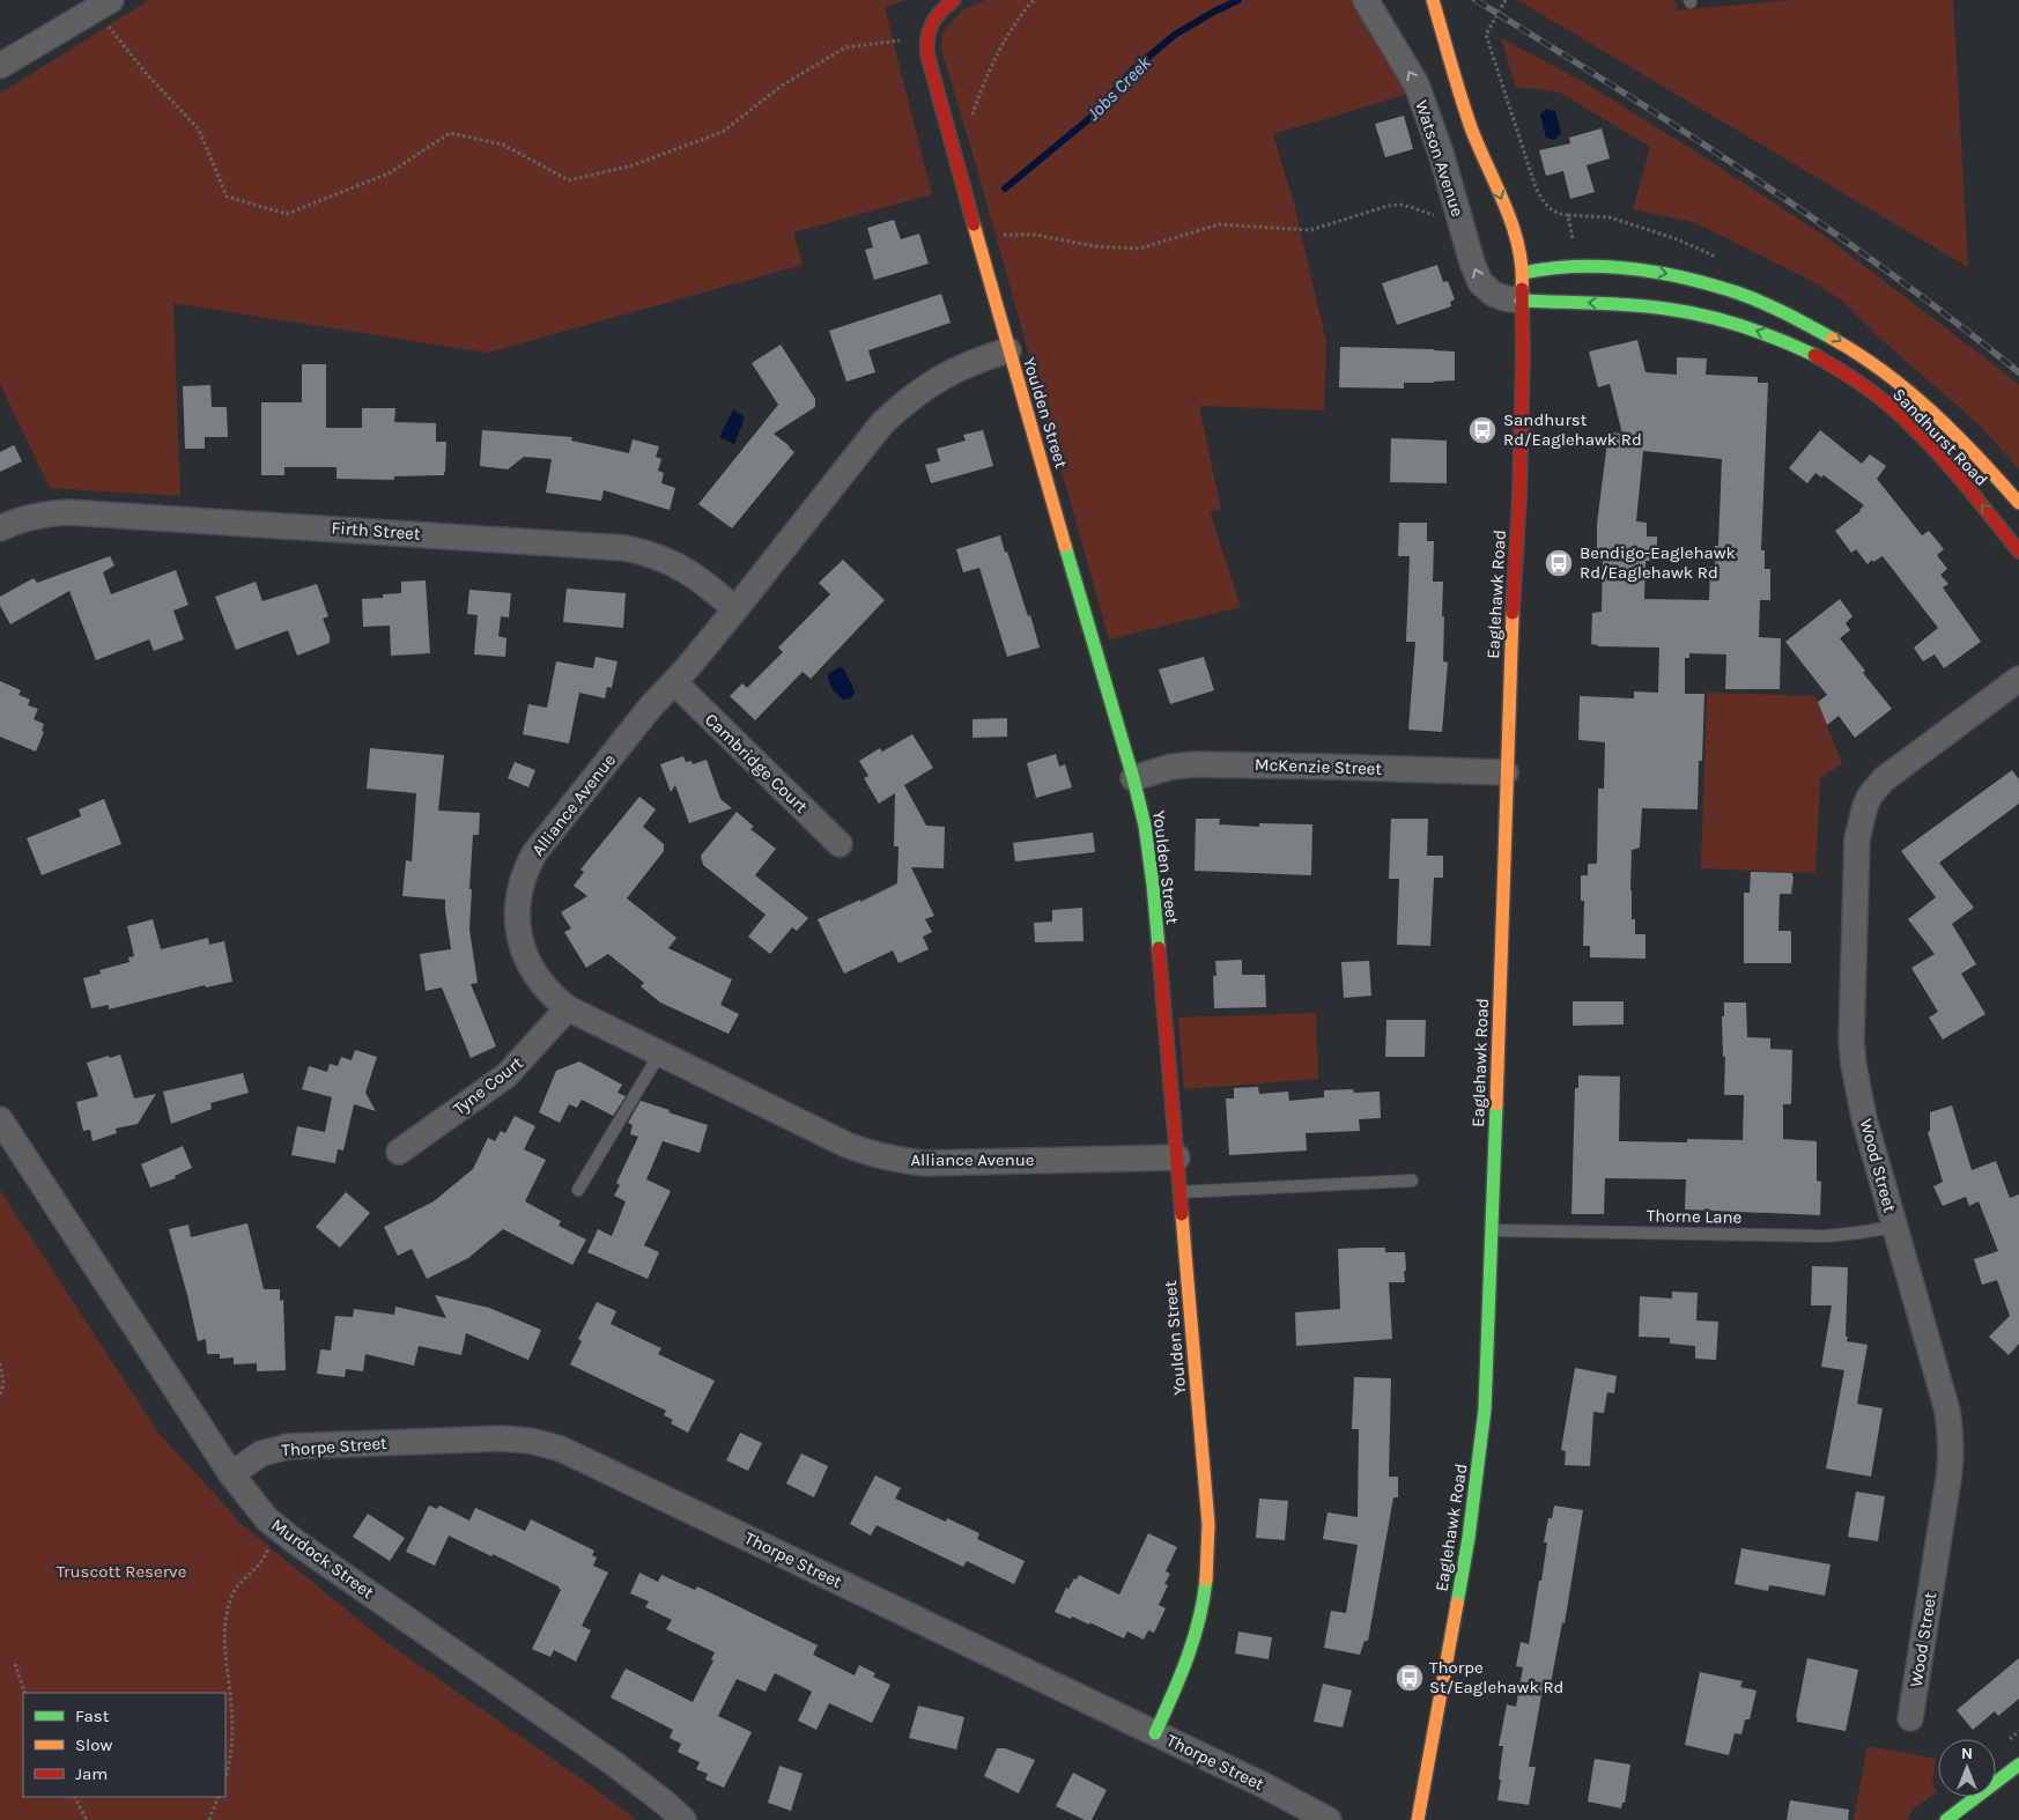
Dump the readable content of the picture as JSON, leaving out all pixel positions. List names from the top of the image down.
{
  "streets": {
    "main road": ["Youlden Street", "Sandhurst Road", "Eaglehawk Road"],
    "street": [
      "Watson Avenue",
      "Firth Street",
      "Cambridge Court",
      "McKenzie Street",
      "Alliance Avenue",
      "Tyne Court",
      "Wood Street",
      "Thorpe Street",
      "Murdock Street"
    ],
    "lane": ["Thorne Lane"]
  },
  "crossings": [
    ["Watson Avenue", "Sandhurst Road"],
    ["Watson Avenue", "Eaglehawk Road"],
    ["Youlden Street", "McKenzie Street"],
    ["Youlden Street", "Alliance Avenue"],
    ["Youlden Street", "Thorpe Street"],
    ["Sandhurst Road", "Eaglehawk Road"],
    ["Firth Street", "Alliance Avenue"],
    ["Eaglehawk Road", "McKenzie Street"],
    ["Eaglehawk Road", "Thorne Lane"],
    ["Cambridge Court", "Alliance Avenue"],
    ["Alliance Avenue", "Tyne Court"],
    ["Wood Street", "Thorne Lane"],
    ["Thorpe Street", "Murdock Street"]
  ],
  "one_way": ["Watson Avenue"],
  "water": ["Jobs Creek"],
  "parks": ["Truscott Reserve"],
  "places": {
    "bus stop": ["Sandhurst Rd/Eaglehawk Rd", "Bendigo-Eaglehawk Rd/Eaglehawk Rd", "Thorpe St/Eaglehawk Rd"]
  },
  "legend": ["Fast", "Slow", "Jam"],
  "north": "top"
}
